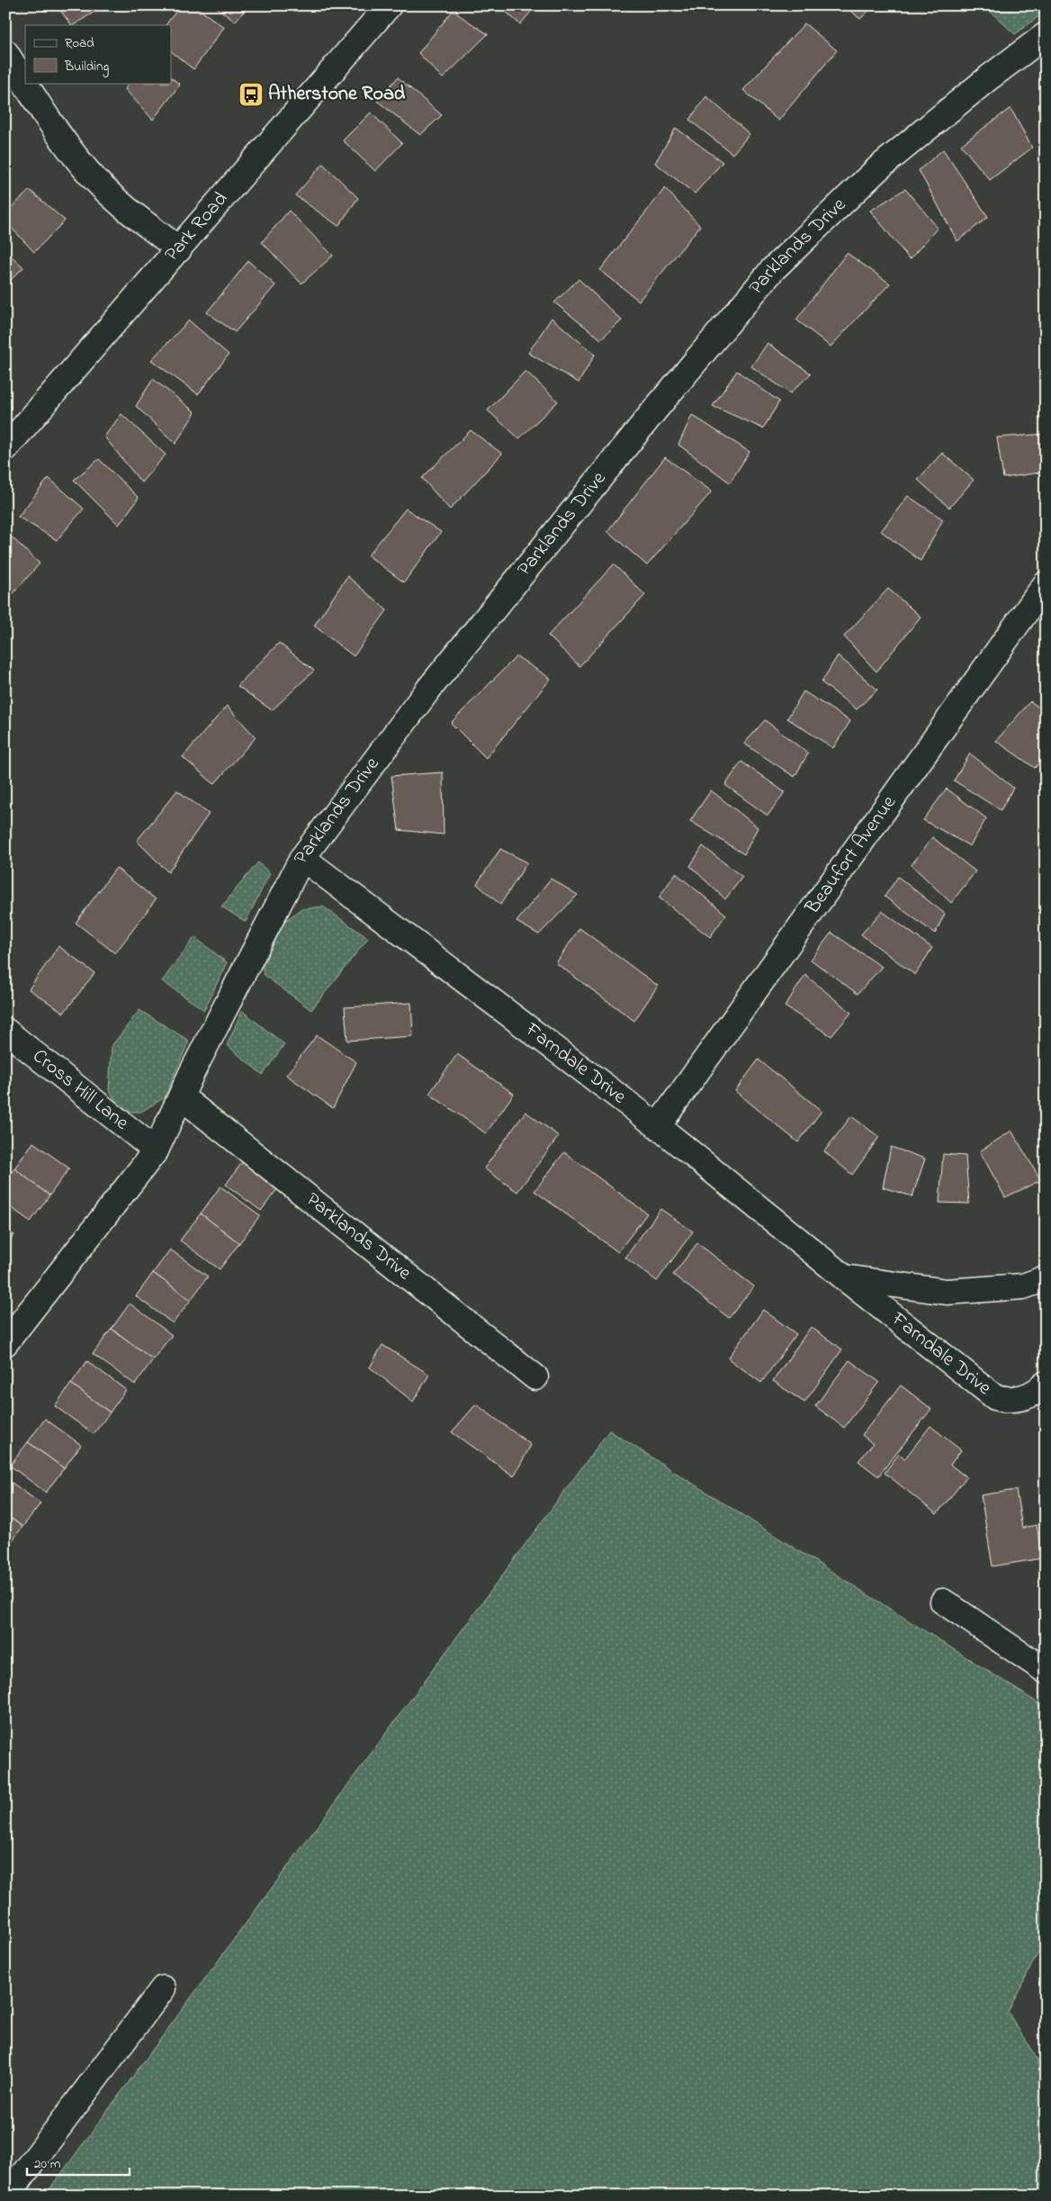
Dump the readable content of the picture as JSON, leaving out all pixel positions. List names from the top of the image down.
{
  "streets": {
    "street": [
      "Park Road",
      "Parklands Drive",
      "Beaufort Avenue",
      "Farndale Drive",
      "Cross Hill Lane"
    ]
  },
  "crossings": [
    ["Parklands Drive", "Farndale Drive"],
    ["Parklands Drive", "Cross Hill Lane"],
    ["Beaufort Avenue", "Farndale Drive"]
  ],
  "places": {
    "bus stop": ["Atherstone Road"]
  },
  "legend": ["Road", "Building"],
  "scale_bar": "20 m"
}
